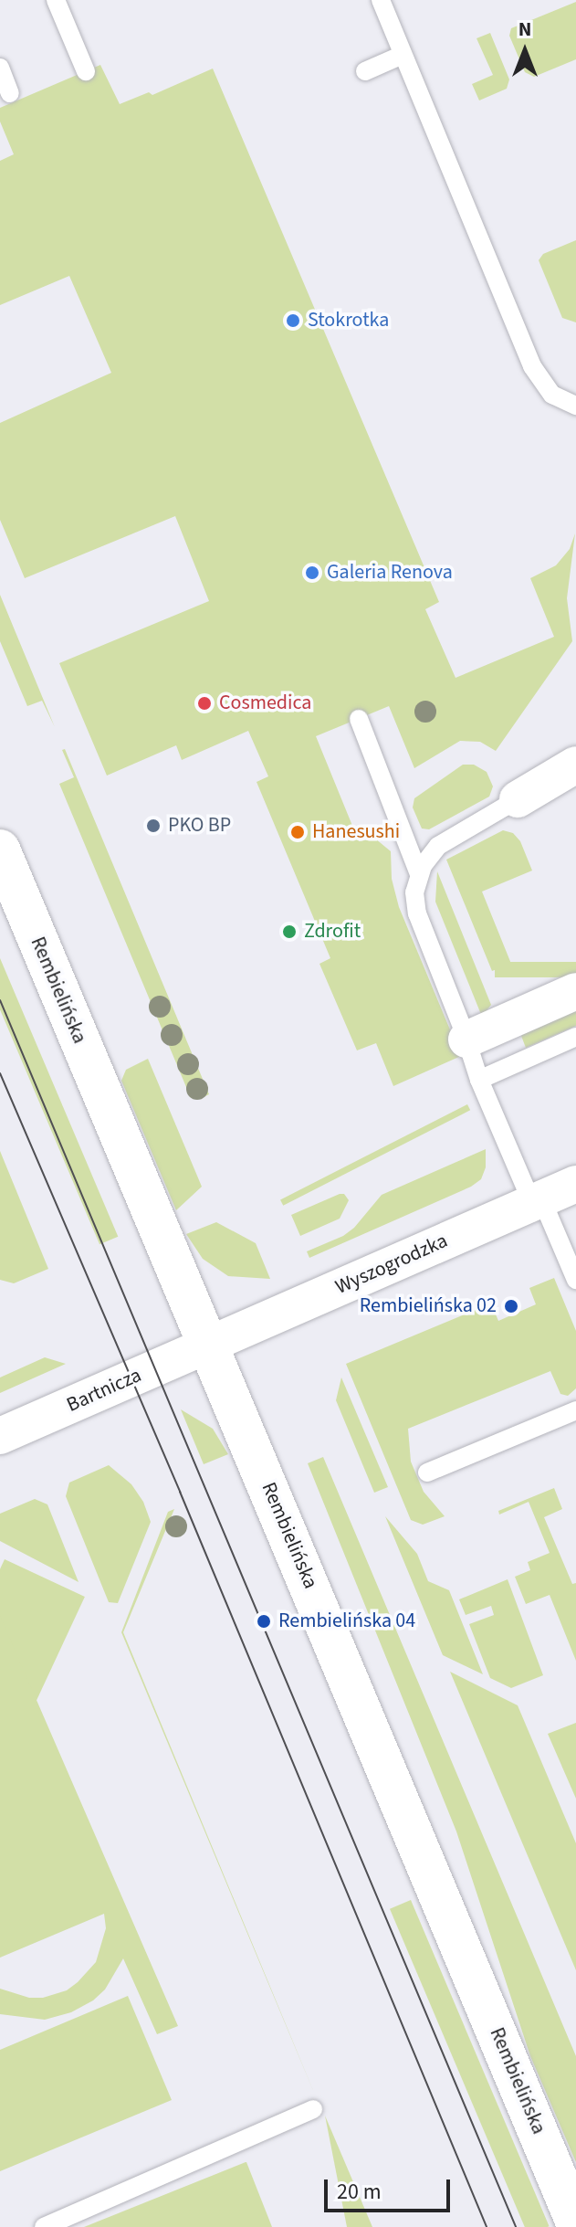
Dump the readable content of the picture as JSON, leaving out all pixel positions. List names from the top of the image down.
{
  "streets": {
    "street": ["Rembielińska", "Wyszogrodzka", "Bartnicza"]
  },
  "crossings": [
    ["Rembielińska", "Wyszogrodzka"],
    ["Rembielińska", "Bartnicza"],
    ["Wyszogrodzka", "Bartnicza"]
  ],
  "places": [
    "Stokrotka",
    "Galeria Renova",
    "Cosmedica",
    "PKO BP",
    "Hanesushi",
    "Zdrofit",
    "Rembielińska 02",
    "Rembielińska 04"
  ],
  "scale_bar": "20 m",
  "north": "top"
}
